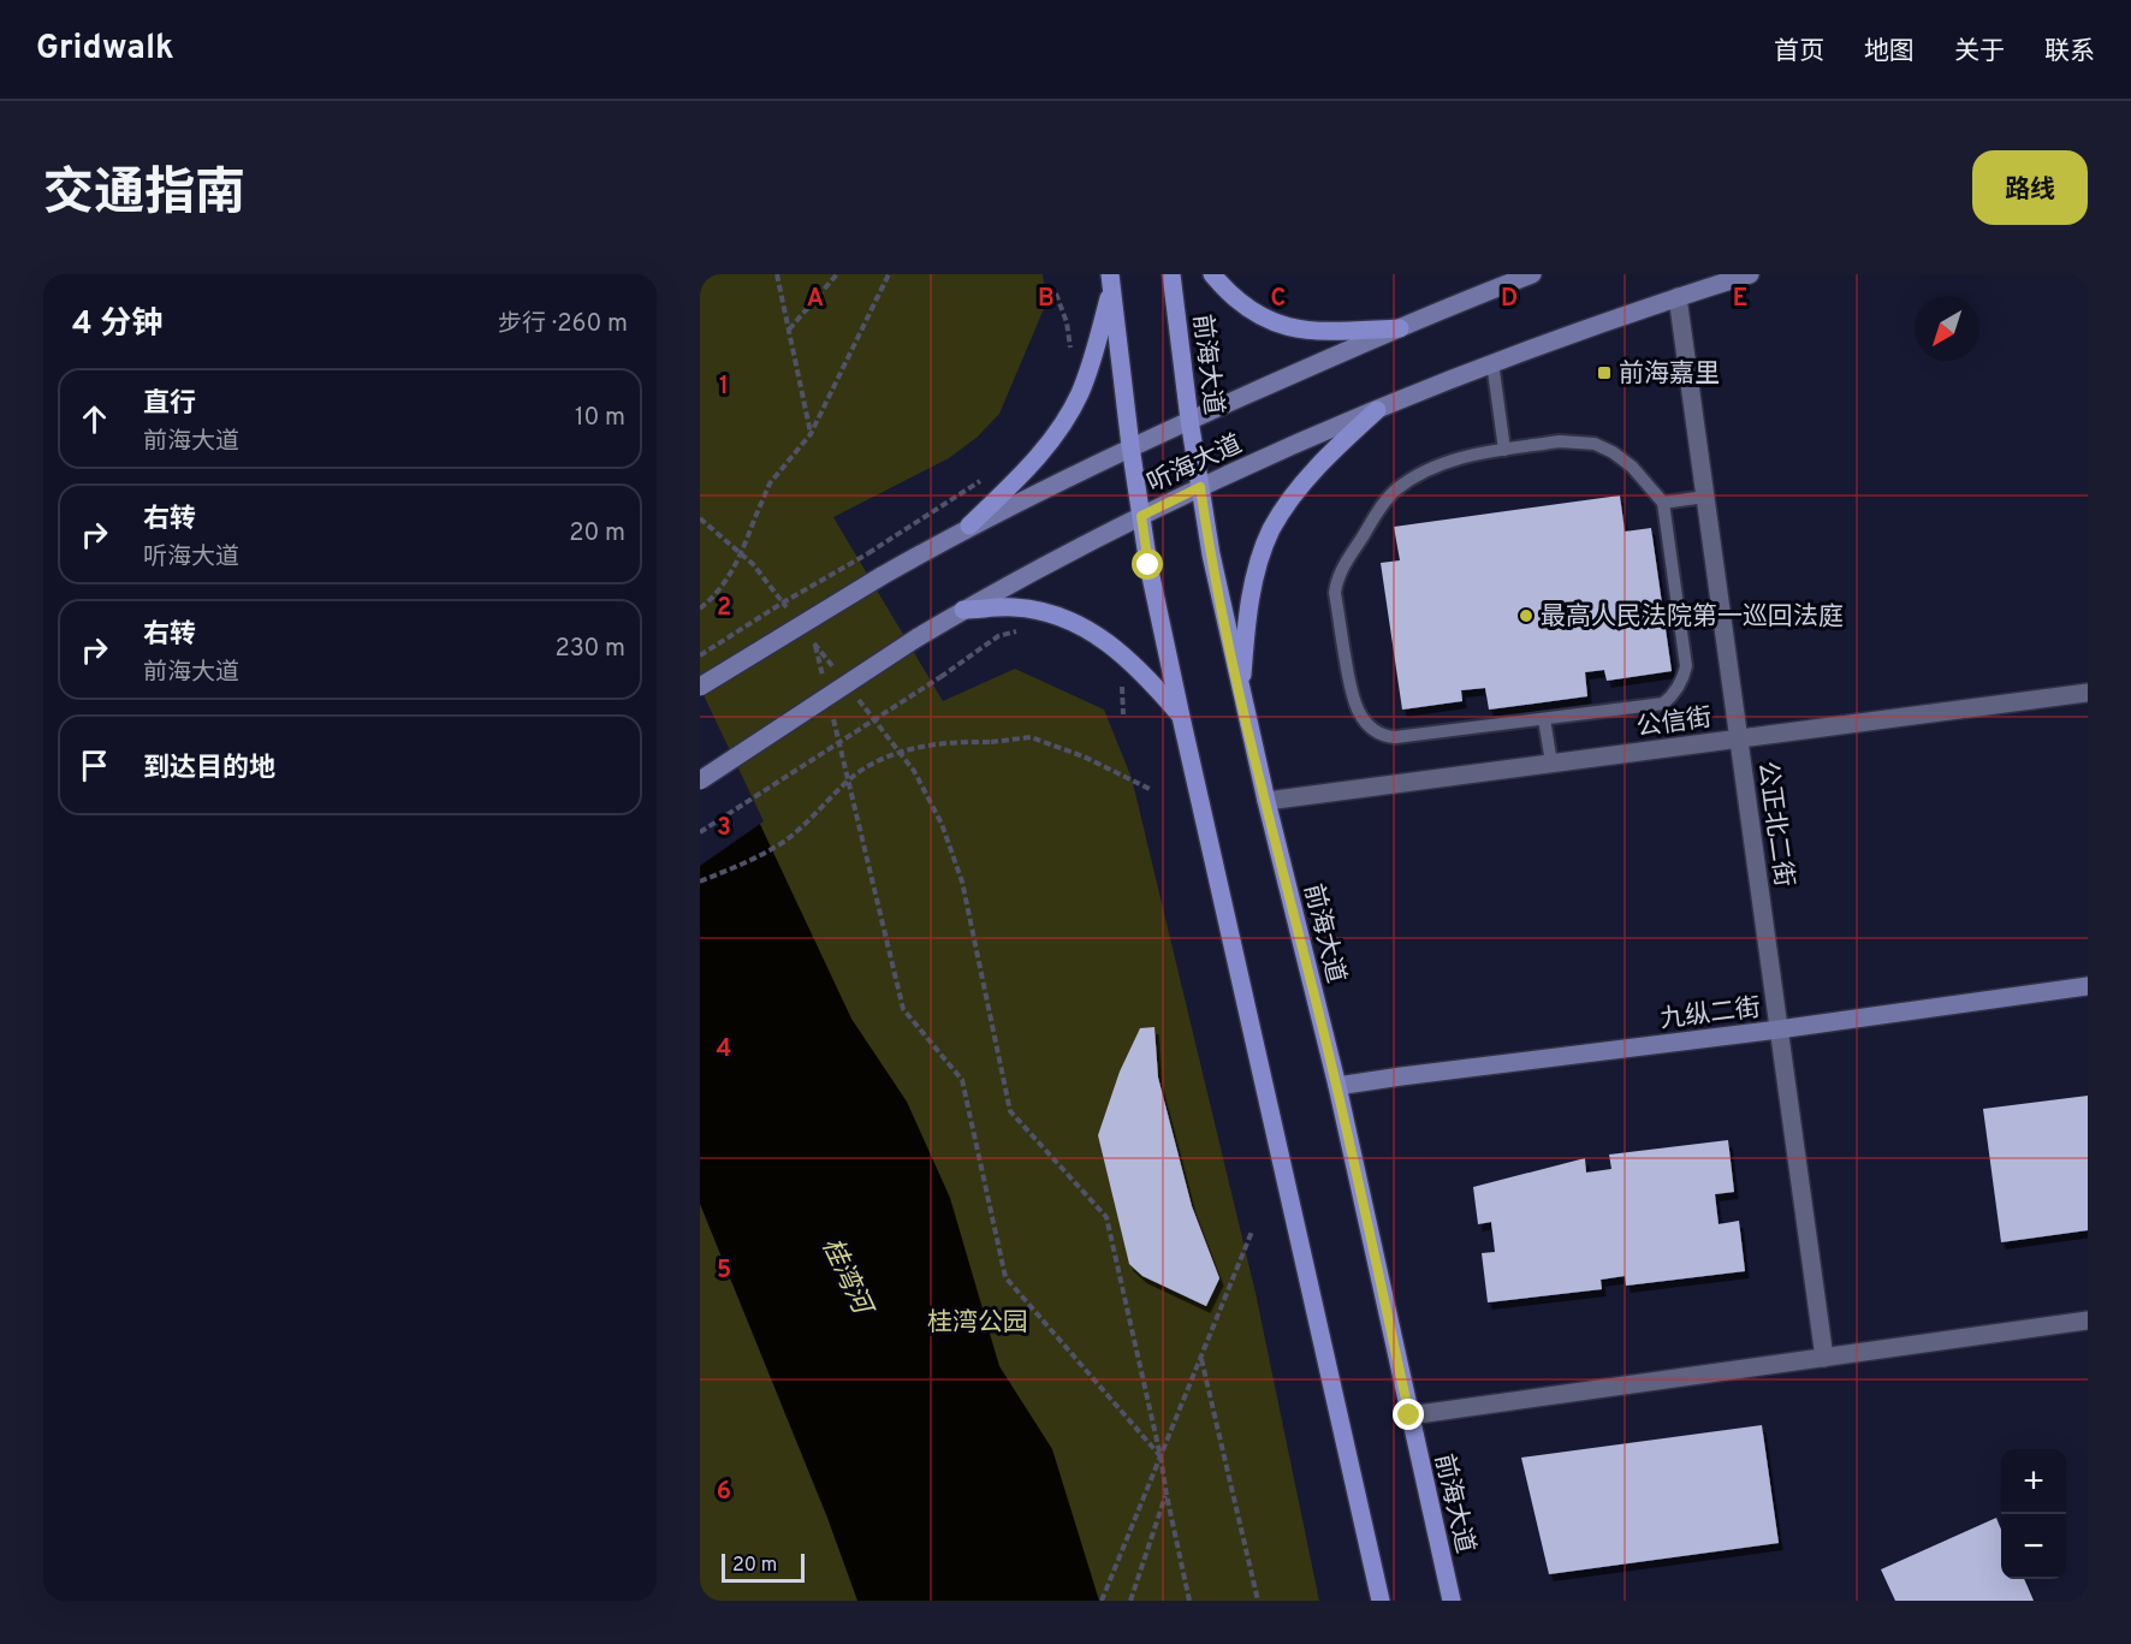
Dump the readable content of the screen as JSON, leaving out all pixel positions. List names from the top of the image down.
{
  "streets": {
    "main road": ["前海大道", "听海大道", "九纵二街"],
    "street": ["公信街", "公正北二街"]
  },
  "crossings": [
    ["前海大道", "听海大道"],
    ["前海大道", "公信街"],
    ["前海大道", "九纵二街"],
    ["听海大道", "公正北二街"],
    ["公信街", "公正北二街"],
    ["公正北二街", "九纵二街"]
  ],
  "water": ["桂湾河"],
  "parks": ["桂湾公园"],
  "places": {
    "transit": ["前海嘉里"],
    "other": ["最高人民法院第一巡回法庭"]
  },
  "scale_bar": "20 m",
  "north": "bottom left",
  "page": {
    "header": "Gridwalk",
    "nav": [
      "首页",
      "地图",
      "关于",
      "联系"
    ],
    "title": "交通指南",
    "buttons": "路线",
    "heading": ["4 分钟", "步行 · 260 m"],
    "list": [
      ["直行", "前海大道", "10 m"],
      ["右转", "听海大道", "20 m"],
      ["右转", "前海大道", "230 m"],
      "到达目的地"
    ],
    "map_buttons": ["+", "−"],
    "scale": "20 m"
  },
  "grid": {
    "columns": [
      "A",
      "B",
      "C",
      "D",
      "E"
    ],
    "rows": [
      "1",
      "2",
      "3",
      "4",
      "5",
      "6"
    ]
  }
}
